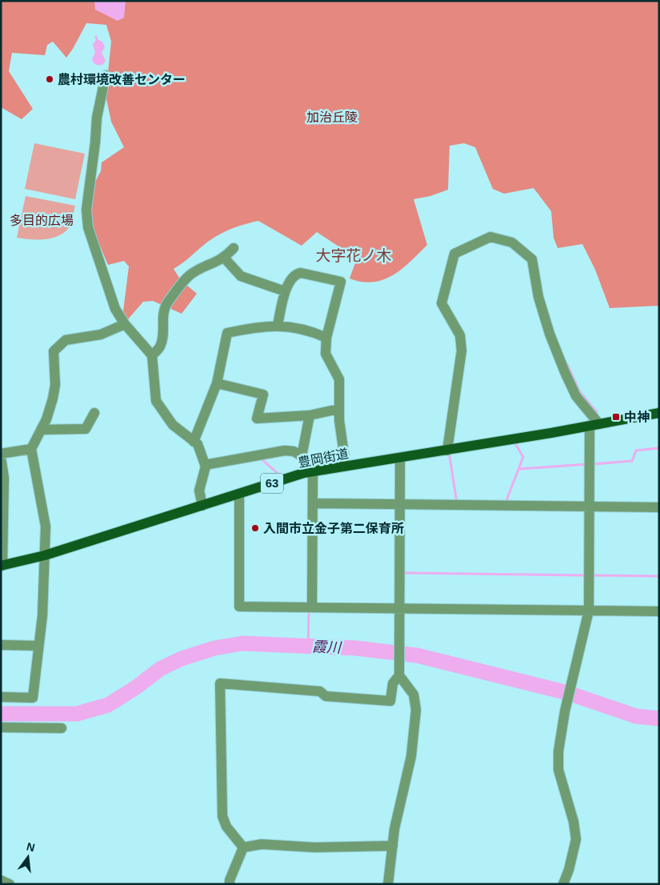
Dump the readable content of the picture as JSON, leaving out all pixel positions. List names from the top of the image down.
{
  "streets": {
    "main road": ["豊岡街道", "63"]
  },
  "districts": ["大字花ノ木"],
  "water": ["霞川"],
  "parks": ["加治丘陵", "多目的広場"],
  "places": {
    "other": ["農村環境改善センター", "入間市立金子第二保育所"],
    "transit": ["中神"]
  },
  "north": "top"
}
